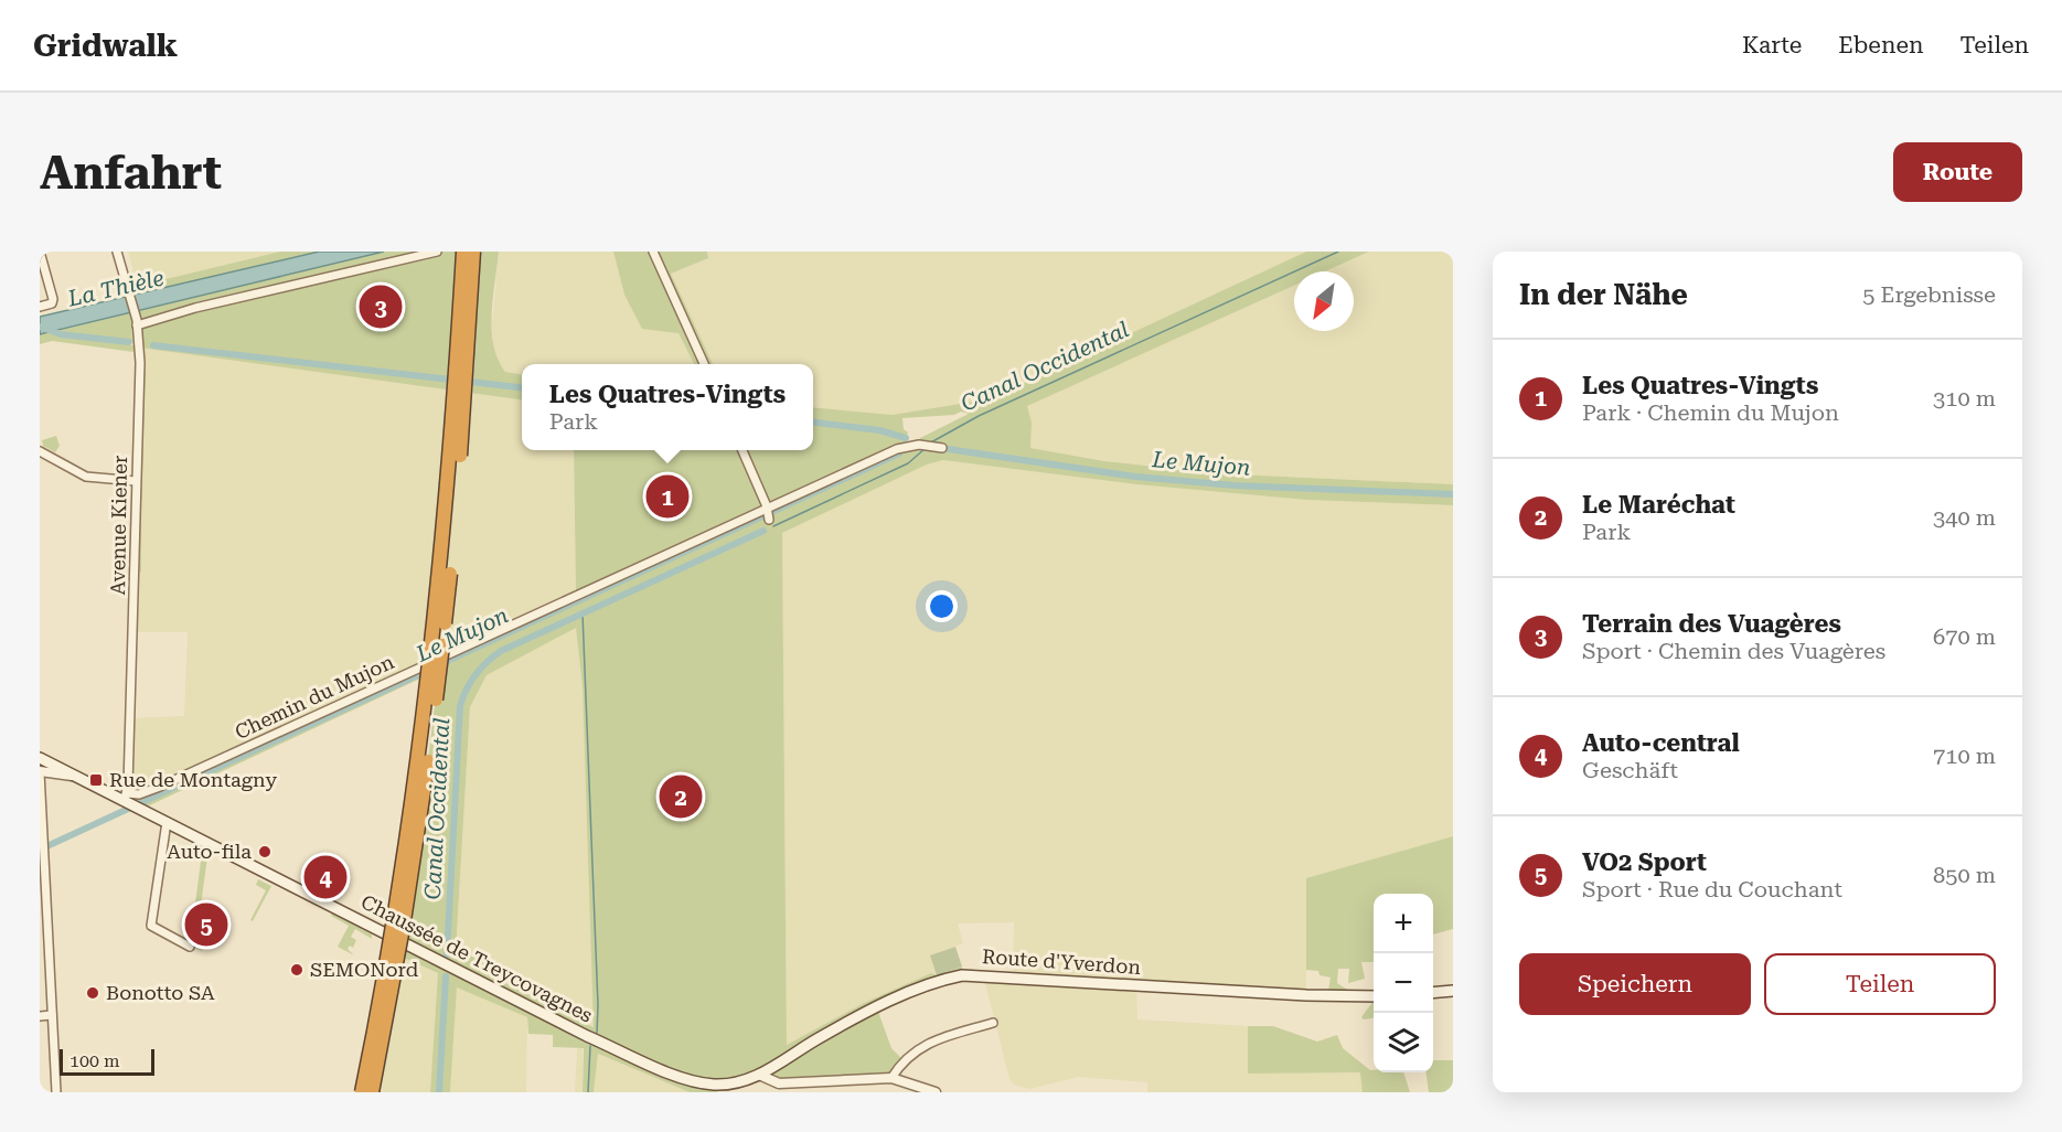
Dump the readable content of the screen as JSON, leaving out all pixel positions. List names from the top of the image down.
{
  "streets": {
    "main road": ["Chaussée de Treycovagnes", "Route d'Yverdon"],
    "street": ["Avenue Kiener", "Chemin du Mujon"]
  },
  "crossings": [
    ["Avenue Kiener", "Chemin du Mujon"],
    ["Avenue Kiener", "Chaussée de Treycovagnes"],
    ["Chemin du Mujon", "Chaussée de Treycovagnes"],
    ["Chaussée de Treycovagnes", "Route d'Yverdon"]
  ],
  "water": ["La Thièle", "Canal Occidental", "Le Mujon"],
  "places": {
    "transit": ["Rue de Montagny"],
    "other": ["Auto-fila", "SEMONord", "Bonotto SA"]
  },
  "scale_bar": "100 m",
  "north": "bottom left",
  "page": {
    "header": "Gridwalk",
    "nav": ["Karte", "Ebenen", "Teilen"],
    "buttons": [
      "Route",
      ["Speichern", "Teilen"]
    ],
    "title": "Anfahrt",
    "heading": ["In der Nähe", "5 Ergebnisse"],
    "pins": [
      "3",
      "1",
      "2",
      "4",
      "5"
    ],
    "list": [
      {
        "mark": "1",
        "name": "Les Quatres-Vingts",
        "note": "Park · Chemin du Mujon",
        "value": "310 m"
      },
      {
        "mark": "2",
        "name": "Le Maréchat",
        "note": "Park",
        "value": "340 m"
      },
      {
        "mark": "3",
        "name": "Terrain des Vuagères",
        "note": "Sport · Chemin des Vuagères",
        "value": "670 m"
      },
      {
        "mark": "4",
        "name": "Auto-central",
        "note": "Geschäft",
        "value": "710 m"
      },
      {
        "mark": "5",
        "name": "VO2 Sport",
        "note": "Sport · Rue du Couchant",
        "value": "850 m"
      }
    ],
    "popup": ["Les Quatres-Vingts", "Park"],
    "map_buttons": ["+", "−"],
    "scale": "100 m"
  }
}
